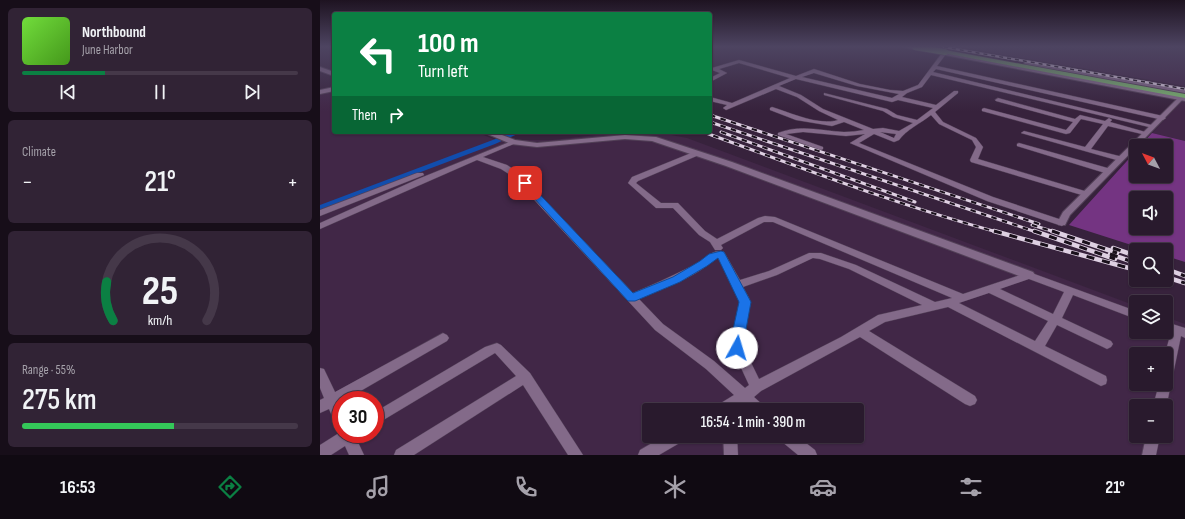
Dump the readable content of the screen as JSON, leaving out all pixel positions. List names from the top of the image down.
{
  "north": "top left",
  "page": {
    "turn": ["100 m", "Turn left"],
    "song": ["Northbound", "June Harbor"],
    "then": "Then",
    "tile": [
      "Climate",
      ["Range · 55%", "275 km"]
    ],
    "map_buttons": ["+", "−"],
    "heat": ["−", "21°", "+"],
    "limit": "30",
    "trip": "16:54 · 1 min · 390 m",
    "tabs": ["16:53", "21°"],
    "gauge": ["25", "km/h"]
  }
}
